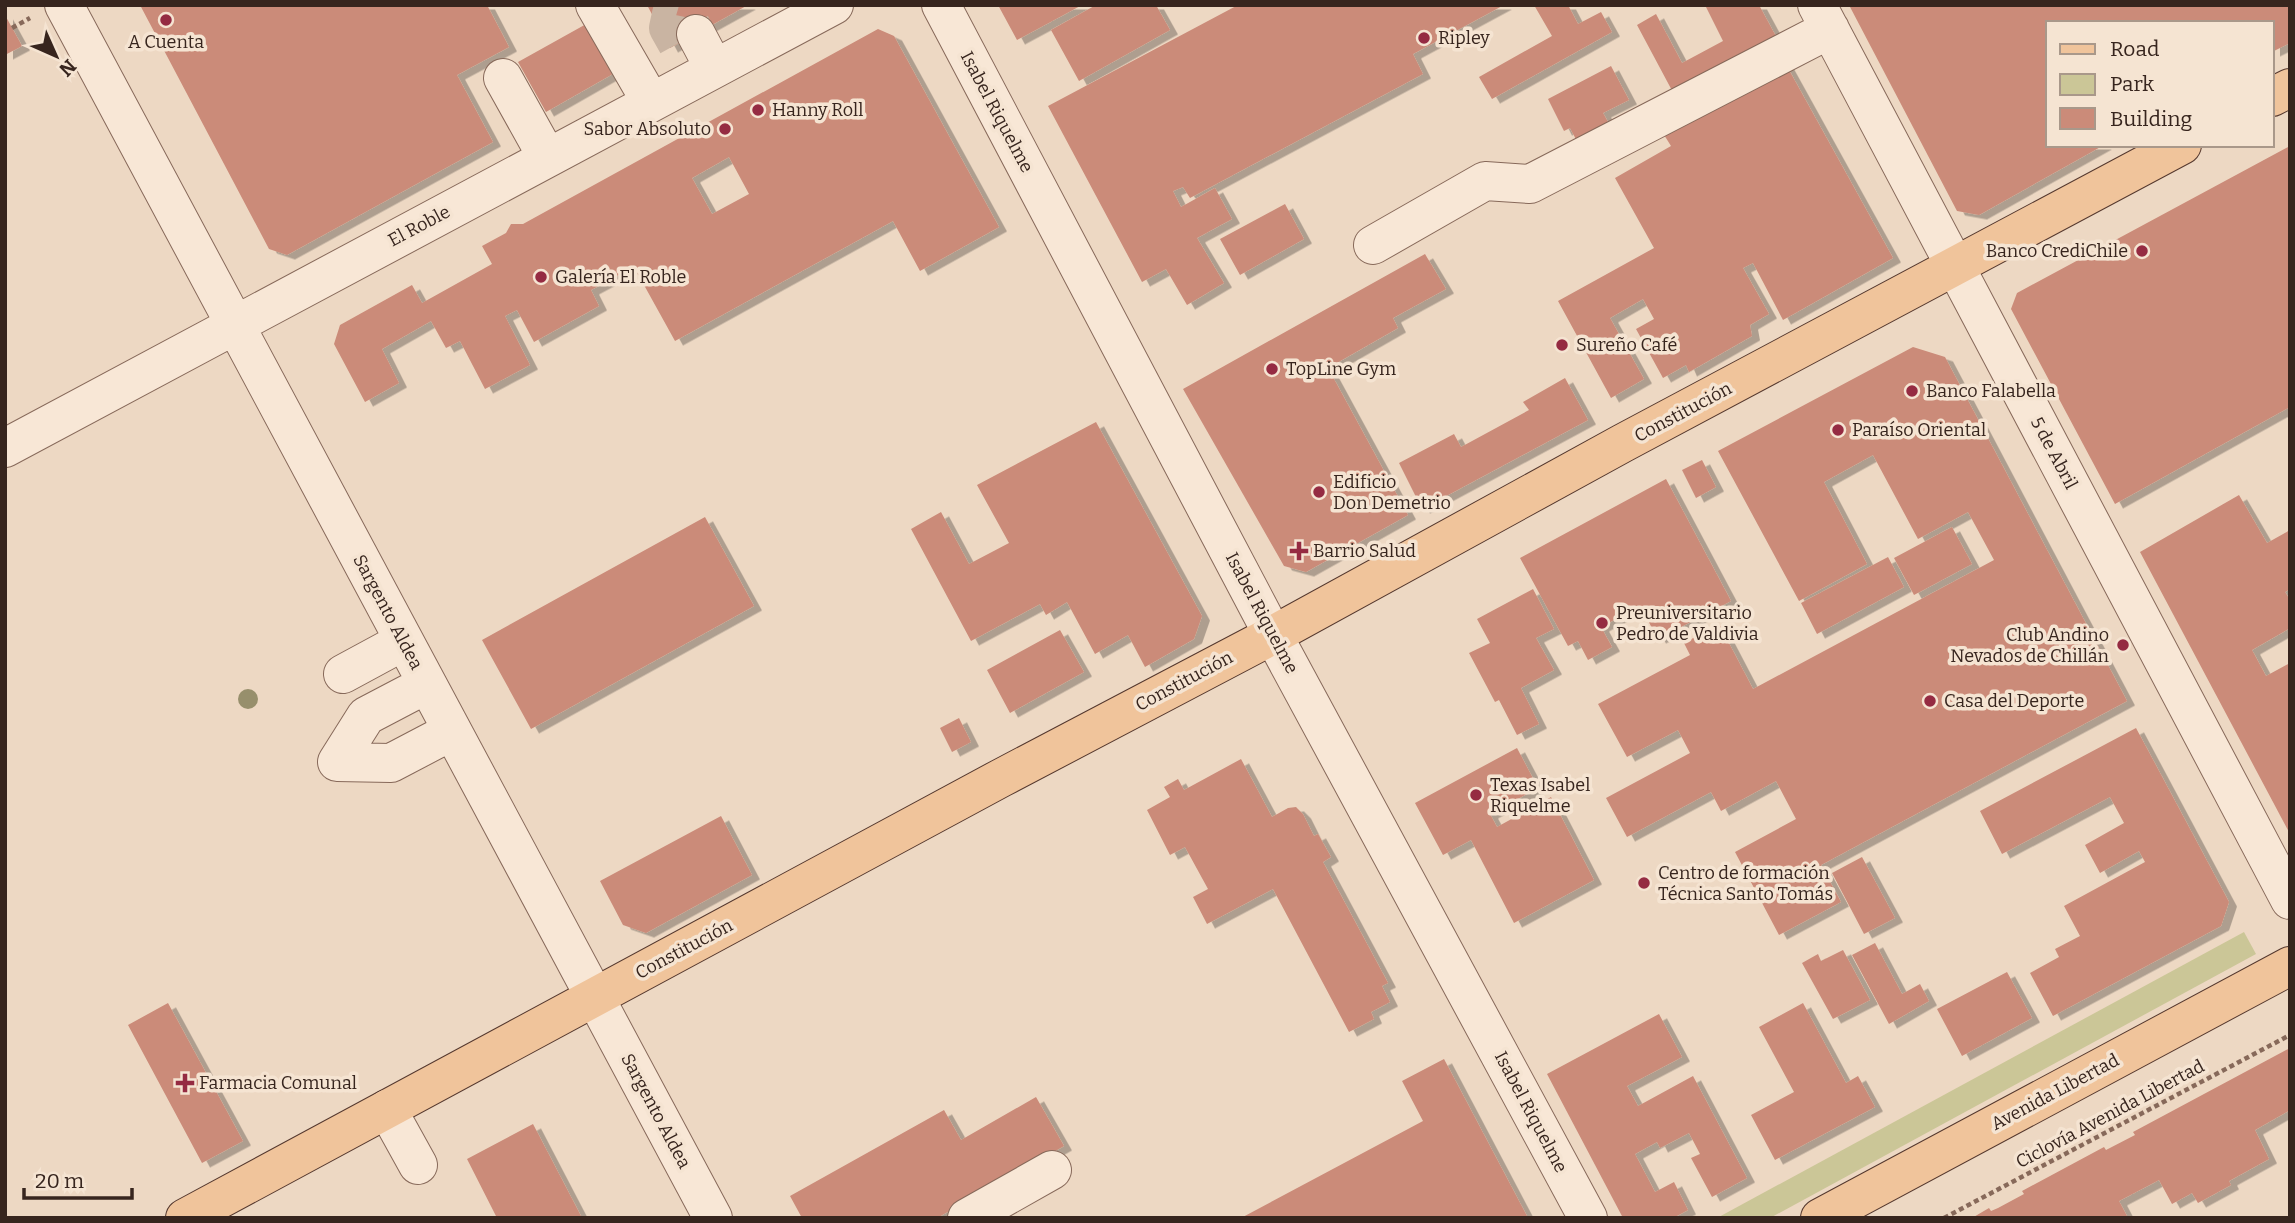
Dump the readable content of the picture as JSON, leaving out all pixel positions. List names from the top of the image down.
{
  "streets": {
    "main road": ["Constitución", "Avenida Libertad"],
    "street": [
      "Isabel Riquelme",
      "El Roble",
      "5 de Abril",
      "Sargento Aldea"
    ],
    "path": ["Ciclovía Avenida Libertad"]
  },
  "crossings": [
    ["Isabel Riquelme", "Constitución"],
    ["El Roble", "Sargento Aldea"],
    ["Constitución", "5 de Abril"],
    ["Constitución", "Sargento Aldea"]
  ],
  "places": {
    "other": [
      "A Cuenta",
      "Ripley",
      "Hanny Roll",
      "Sabor Absoluto",
      "Banco CrediChile",
      "Galería El Roble",
      "Sureño Café",
      "TopLine Gym",
      "Banco Falabella",
      "Paraíso Oriental",
      "Edificio Don Demetrio",
      "Preuniversitario Pedro de Valdivia",
      "Club Andino Nevados de Chillán",
      "Casa del Deporte",
      "Texas Isabel Riquelme",
      "Centro de formación Técnica Santo Tomás"
    ],
    "health": ["Barrio Salud", "Farmacia Comunal"]
  },
  "legend": ["Road", "Park", "Building"],
  "scale_bar": "20 m",
  "north": "bottom right"
}
